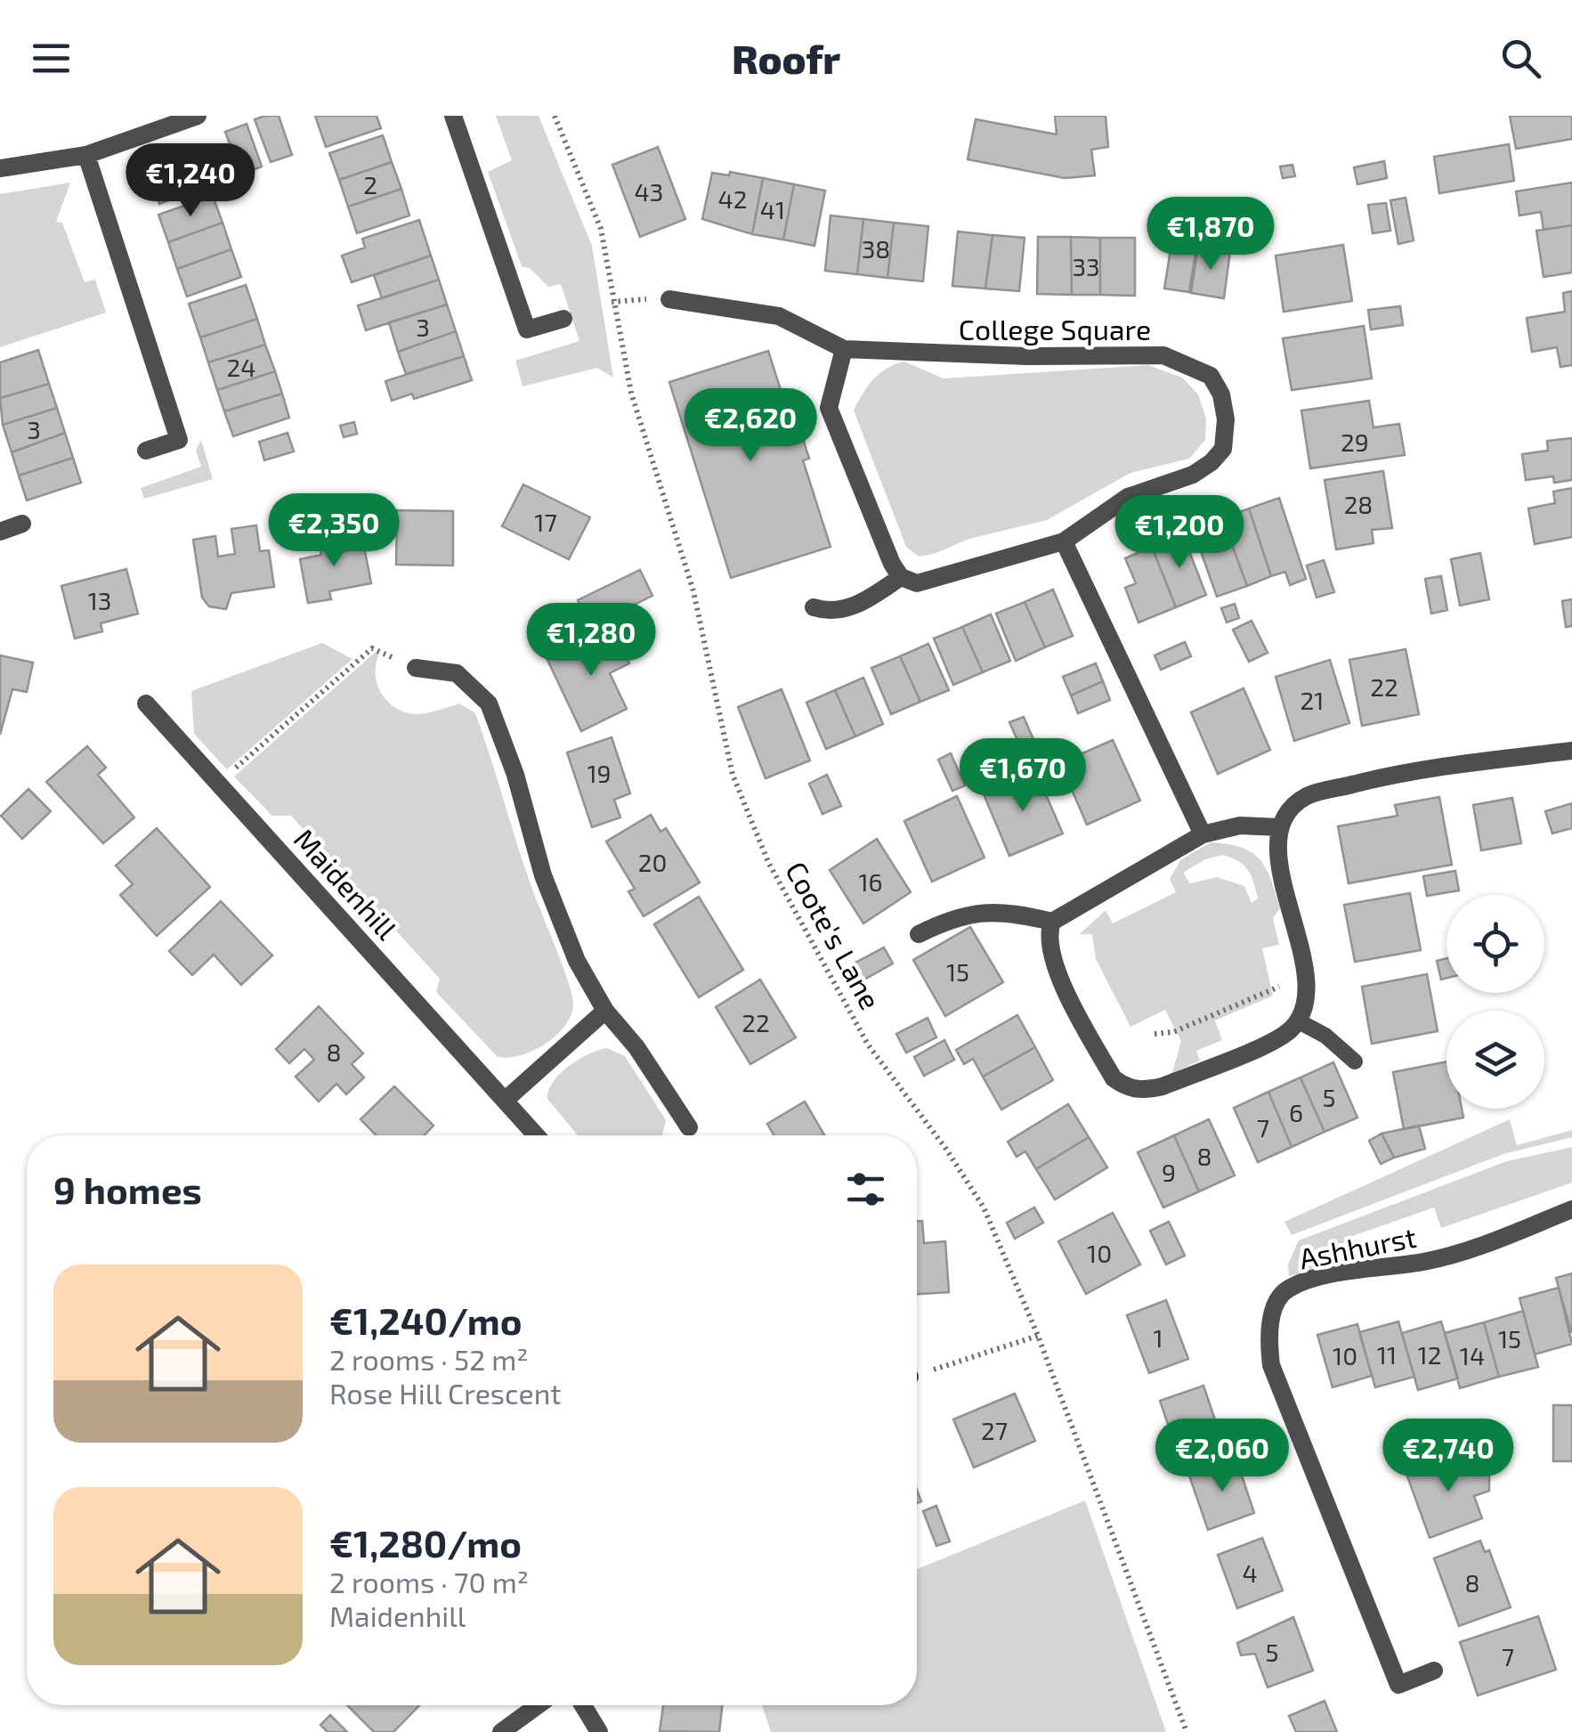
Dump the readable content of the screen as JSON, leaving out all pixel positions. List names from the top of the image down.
{
  "streets": {
    "street": ["College Square", "Maidenhill", "Ashhurst"],
    "path": ["Coote's Lane"]
  },
  "house_numbers": [
    "2",
    "43",
    "42",
    "41",
    "38",
    "33",
    "3",
    "24",
    "3",
    "29",
    "28",
    "17",
    "13",
    "22",
    "21",
    "19",
    "20",
    "16",
    "15",
    "22",
    "8",
    "5",
    "6",
    "7",
    "8",
    "9",
    "10",
    "1",
    "15",
    "11",
    "12",
    "10",
    "14",
    "27",
    "4",
    "8",
    "5",
    "7"
  ],
  "page": {
    "header": "Roofr",
    "price": [
      "€1,240",
      "€1,870",
      "€2,620",
      "€2,350",
      "€1,200",
      "€1,280",
      "€1,670",
      "€2,060",
      "€2,740"
    ],
    "heading": "9 homes",
    "list": [
      {
        "name": "€1,240/mo",
        "note": "2 rooms · 52 m² · Rose Hill Crescent"
      },
      {
        "name": "€1,280/mo",
        "note": "2 rooms · 70 m² · Maidenhill"
      }
    ]
  }
}
